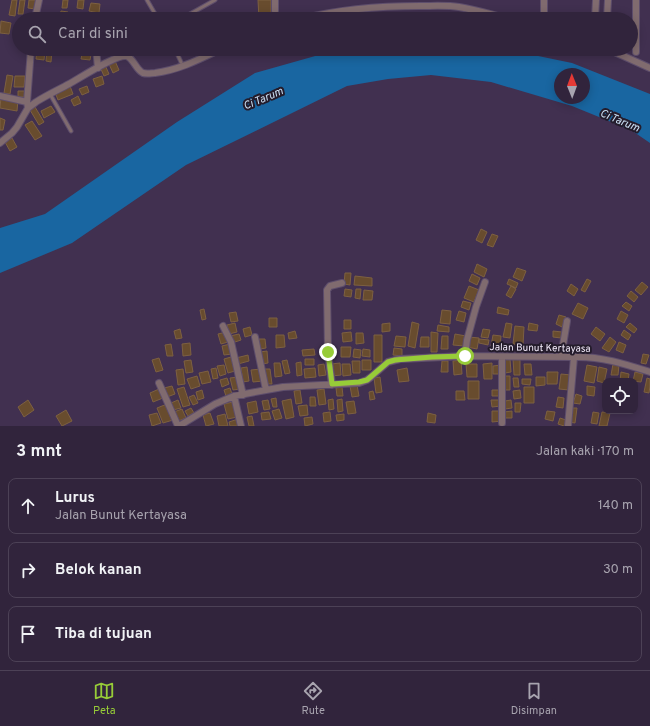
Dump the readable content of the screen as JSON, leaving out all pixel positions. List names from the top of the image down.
{
  "streets": {
    "street": ["Jalan Bunut Kertayasa"]
  },
  "water": ["Ci Tarum"],
  "north": "top",
  "page": {
    "search": "Cari di sini",
    "heading": ["3 mnt", "Jalan kaki · 170 m"],
    "list": [
      ["Lurus", "Jalan Bunut Kertayasa", "140 m"],
      ["Belok kanan", "30 m"],
      "Tiba di tujuan"
    ],
    "nav": ["Peta", "Rute", "Disimpan"]
  }
}
